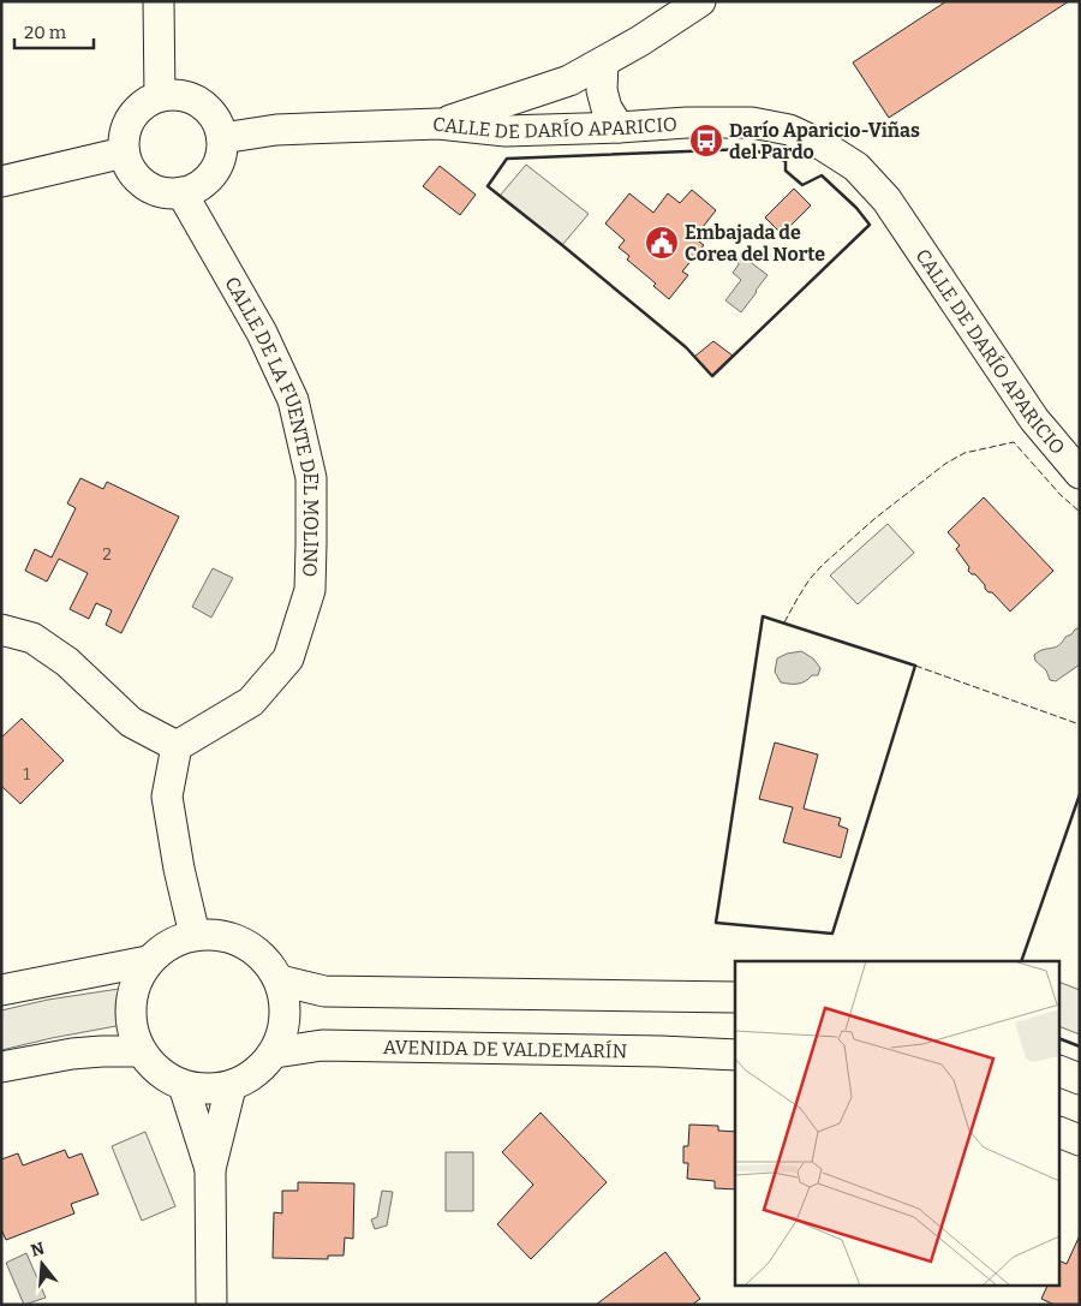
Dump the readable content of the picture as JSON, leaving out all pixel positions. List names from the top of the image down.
{
  "streets": {
    "street": ["CALLE DE DARÍO APARICIO", "CALLE DE LA FUENTE DEL MOLINO", "AVENIDA DE VALDEMARÍN"]
  },
  "crossings": [
    ["CALLE DE DARÍO APARICIO", "CALLE DE LA FUENTE DEL MOLINO"]
  ],
  "places": {
    "bus stop": ["Darío Aparicio-Viñas del Pardo"],
    "public building": ["Embajada de Corea del Norte"]
  },
  "house_numbers": ["2", "1"],
  "scale_bar": "20 m",
  "north": "top"
}
